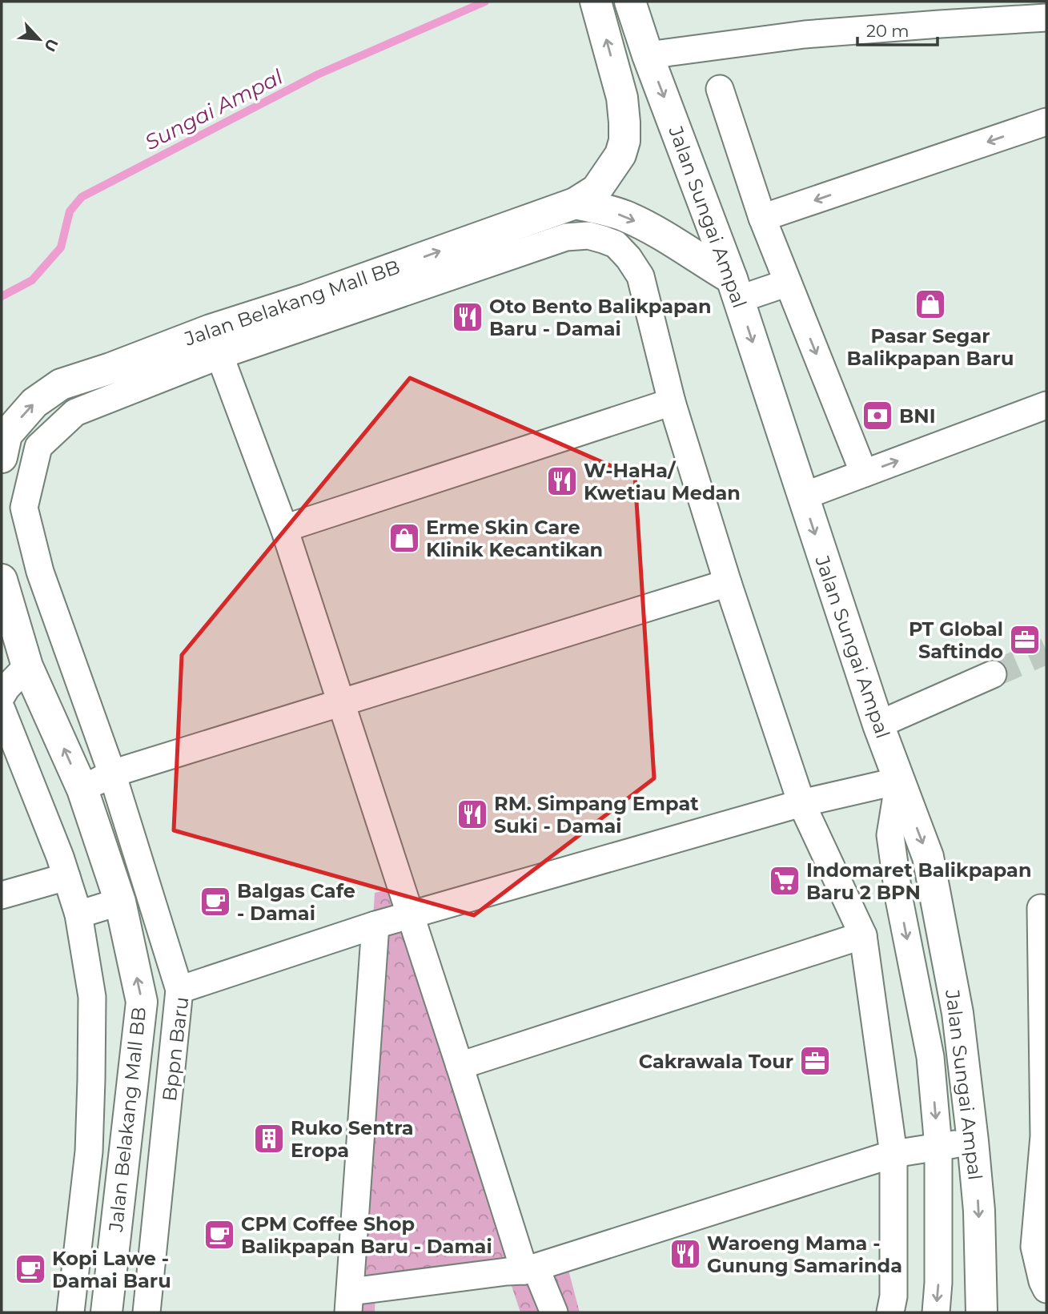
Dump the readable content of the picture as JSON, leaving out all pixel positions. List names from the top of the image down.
{
  "streets": {
    "main road": ["Jalan Sungai Ampal", "Jalan Belakang Mall BB"],
    "street": ["Bppn Baru"]
  },
  "crossings": [
    ["Jalan Sungai Ampal", "Bppn Baru"]
  ],
  "one_way": ["Jalan Sungai Ampal"],
  "water": ["Sungai Ampal"],
  "places": {
    "shop": ["Pasar Segar Balikpapan Baru", "Erme Skin Care Klinik Kecantikan"],
    "restaurant": [
      "Oto Bento Balikpapan Baru - Damai",
      "W-HaHa/ Kwetiau Medan",
      "RM. Simpang Empat Suki - Damai",
      "Waroeng Mama - Gunung Samarinda"
    ],
    "bank": ["BNI"],
    "office": ["PT Global Saftindo", "Cakrawala Tour"],
    "supermarket": ["Indomaret Balikpapan Baru 2 BPN"],
    "cafe": ["Balgas Cafe - Damai", "CPM Coffee Shop Balikpapan Baru - Damai", "Kopi Lawe - Damai Baru"],
    "building": ["Ruko Sentra Eropa"]
  },
  "scale_bar": "20 m",
  "north": "bottom right"
}
